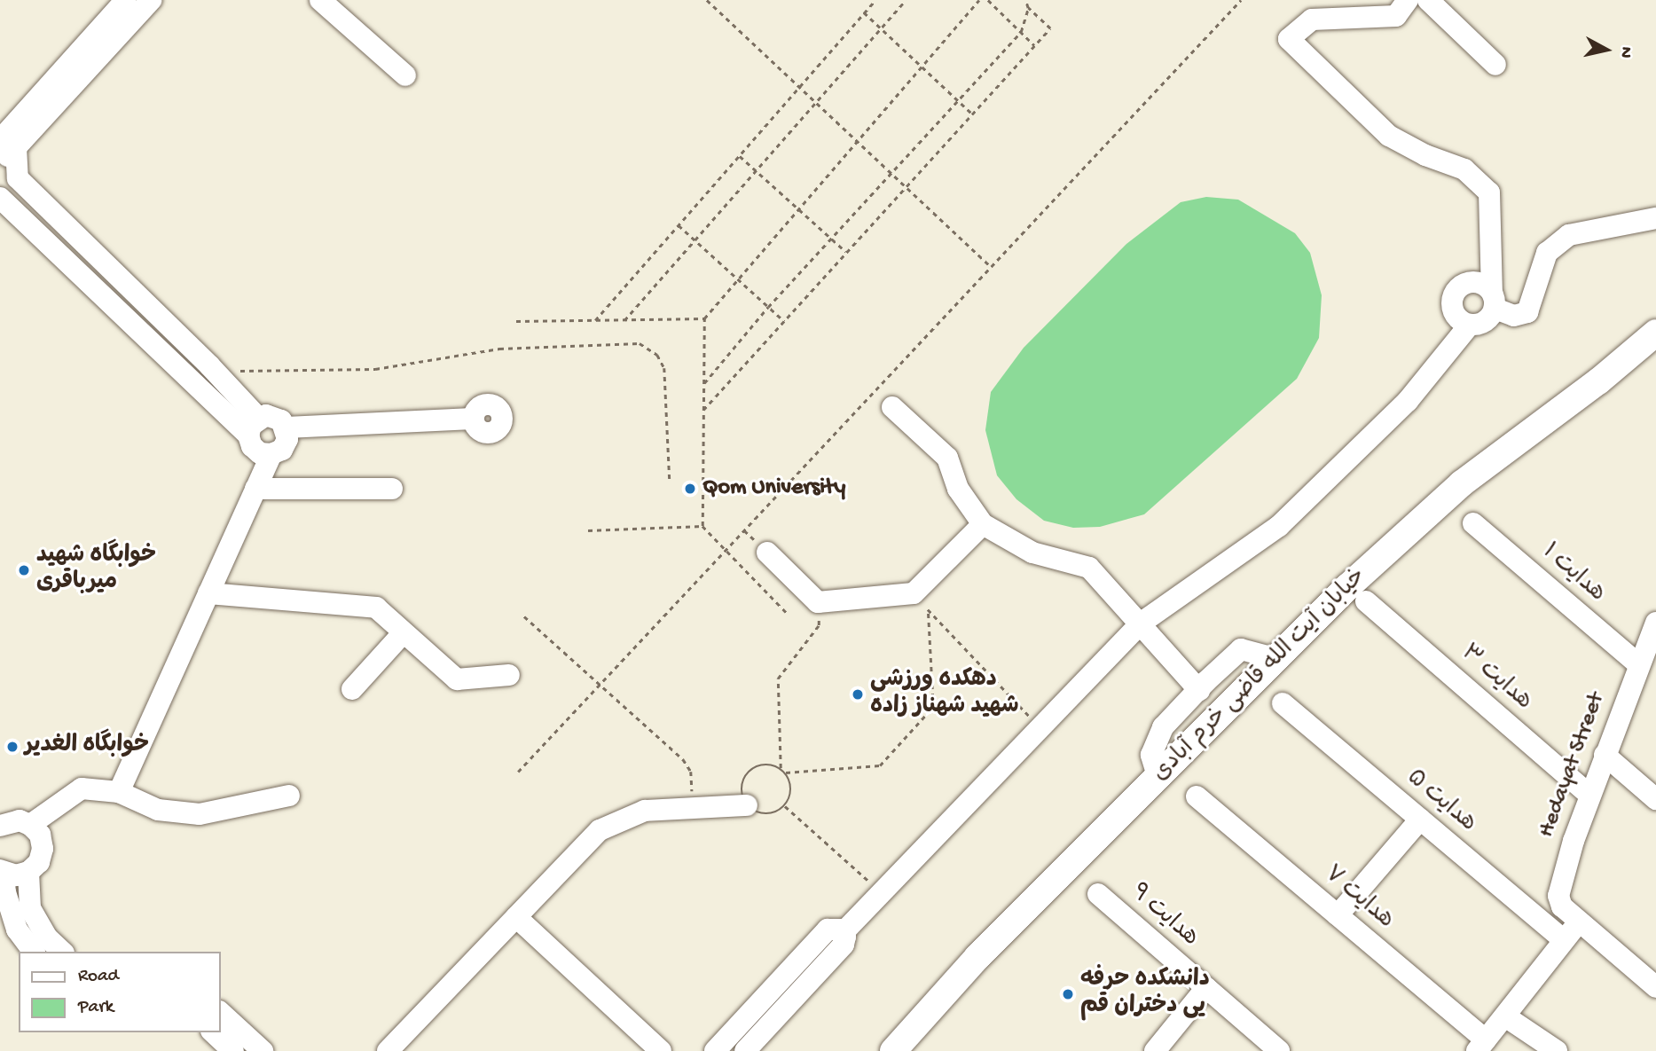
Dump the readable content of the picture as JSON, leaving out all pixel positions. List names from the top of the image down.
{
  "streets": {
    "main road": ["خیابان آیت الله قاضی خرم آبادی"],
    "street": [
      "هدایت ۱",
      "هدایت ۳",
      "Hedayat Street",
      "هدایت ۵",
      "هدایت ۷",
      "هدایت ۹"
    ]
  },
  "crossings": [
    ["هدایت ۱", "Hedayat Street"],
    ["هدایت ۳", "Hedayat Street"]
  ],
  "places": [
    "Qom University",
    "خوابگاه شهید میرباقری",
    "دهکده ورزشی شهید شهناز زاده",
    "خوابگاه الغدیر",
    "دانشکده حرفه یی دختران قم"
  ],
  "legend": ["Road", "Park"],
  "north": "right"
}
